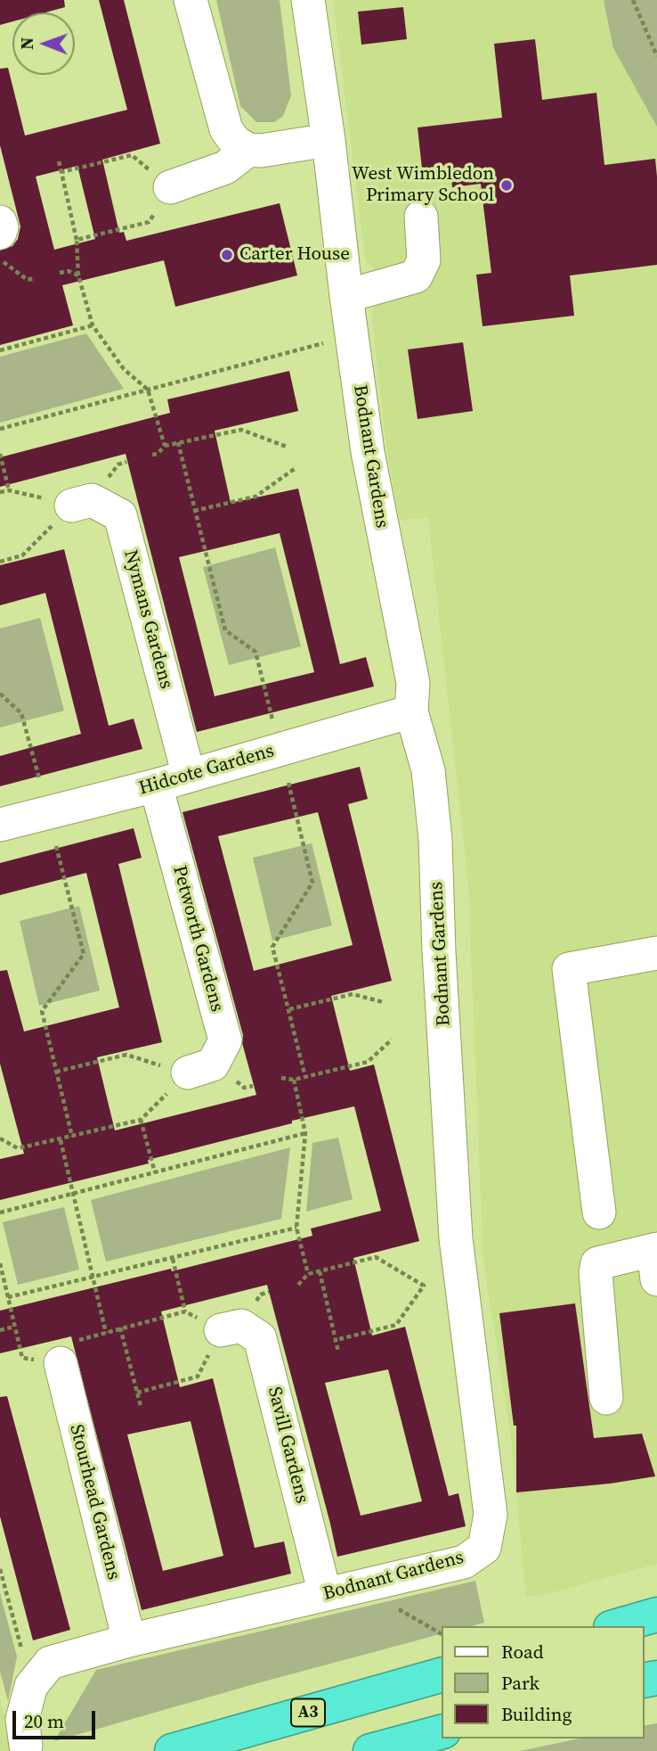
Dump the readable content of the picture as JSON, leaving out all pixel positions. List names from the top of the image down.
{
  "streets": {
    "highway": ["A3"],
    "street": [
      "Bodnant Gardens",
      "Nymans Gardens",
      "Hidcote Gardens",
      "Petworth Gardens",
      "Savill Gardens",
      "Stourhead Gardens"
    ]
  },
  "crossings": [
    ["Bodnant Gardens", "Hidcote Gardens"],
    ["Bodnant Gardens", "Savill Gardens"],
    ["Bodnant Gardens", "Stourhead Gardens"],
    ["Nymans Gardens", "Hidcote Gardens"],
    ["Hidcote Gardens", "Petworth Gardens"]
  ],
  "places": ["West Wimbledon Primary School", "Carter House"],
  "legend": ["Road", "Park", "Building"],
  "scale_bar": "20 m",
  "north": "left"
}
